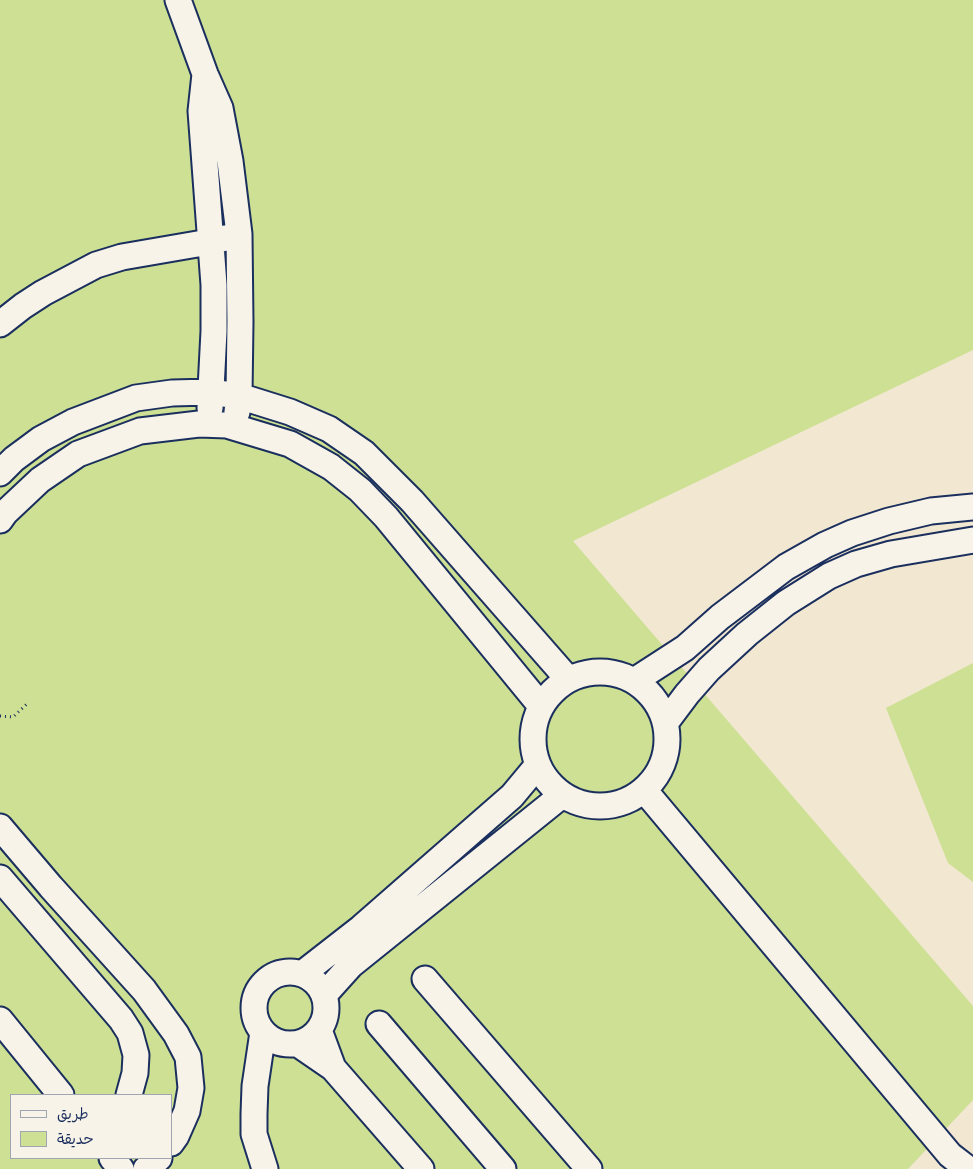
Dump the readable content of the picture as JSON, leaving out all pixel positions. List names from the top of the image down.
{
  "legend": ["طريق", "حديقة"]
}
